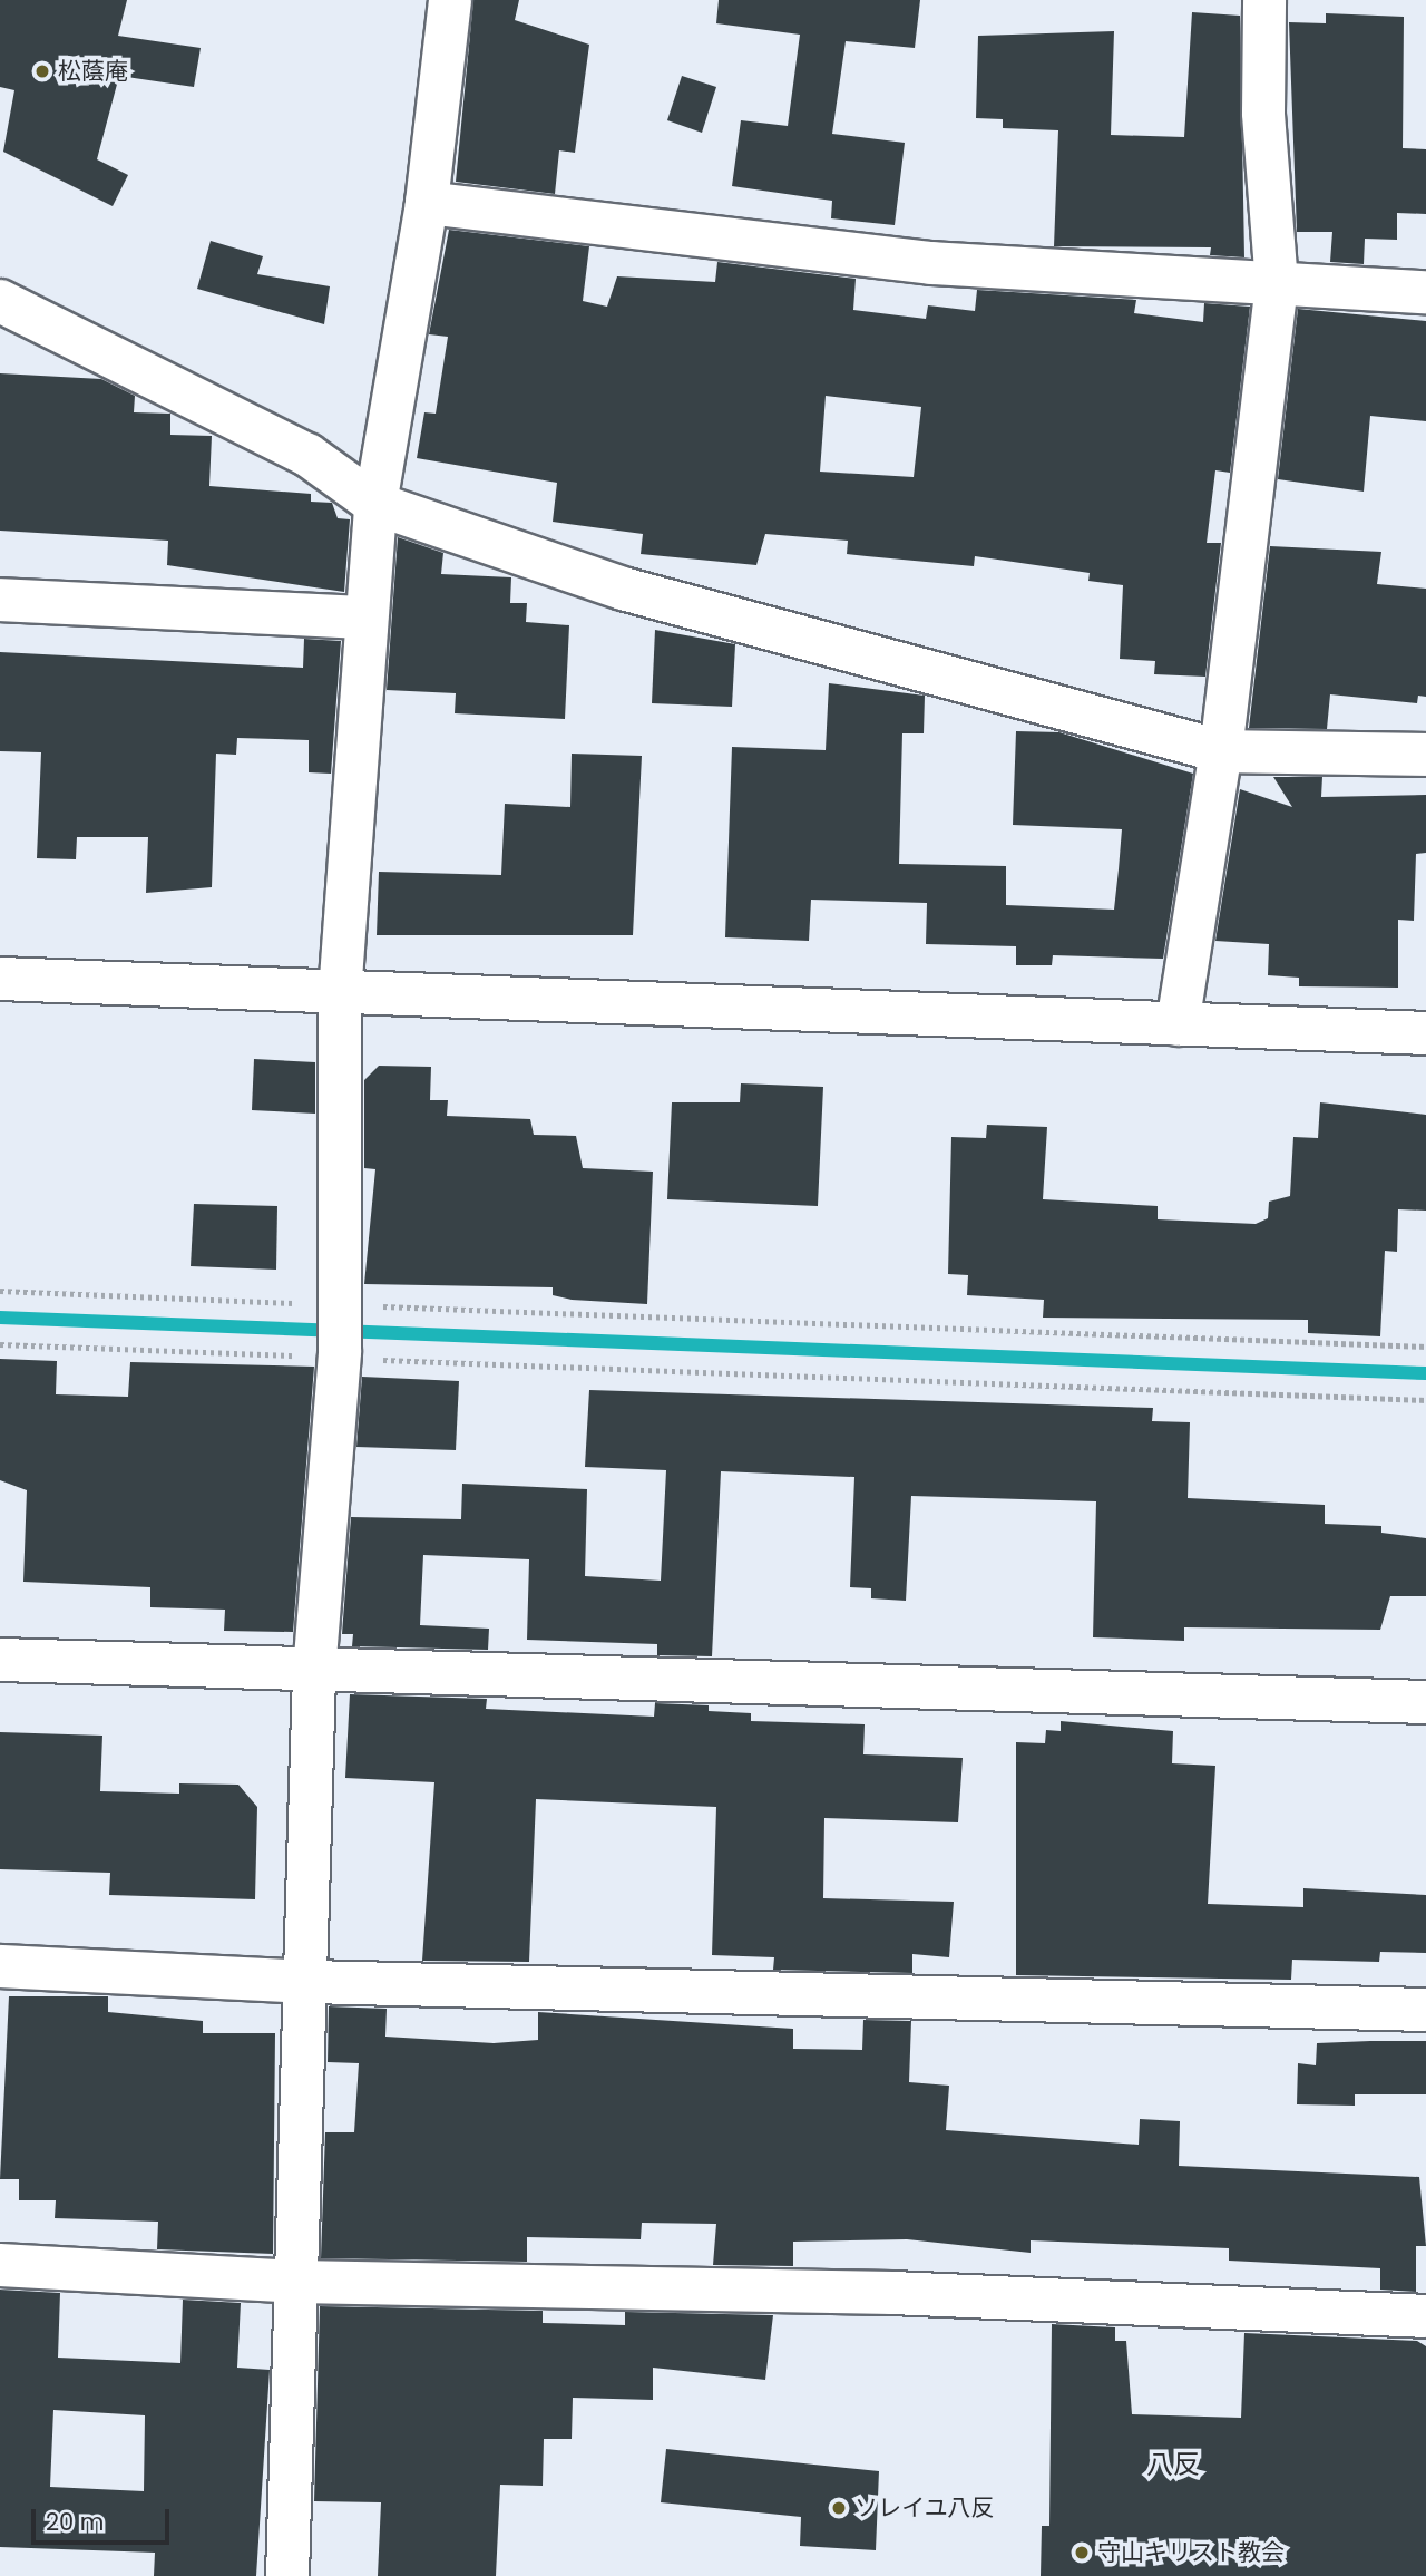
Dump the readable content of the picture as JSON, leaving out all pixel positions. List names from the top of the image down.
{
  "districts": ["八反"],
  "places": ["松蔭庵", "ソレイユ八反", "守山キリスト教会"],
  "scale_bar": "20 m"
}
